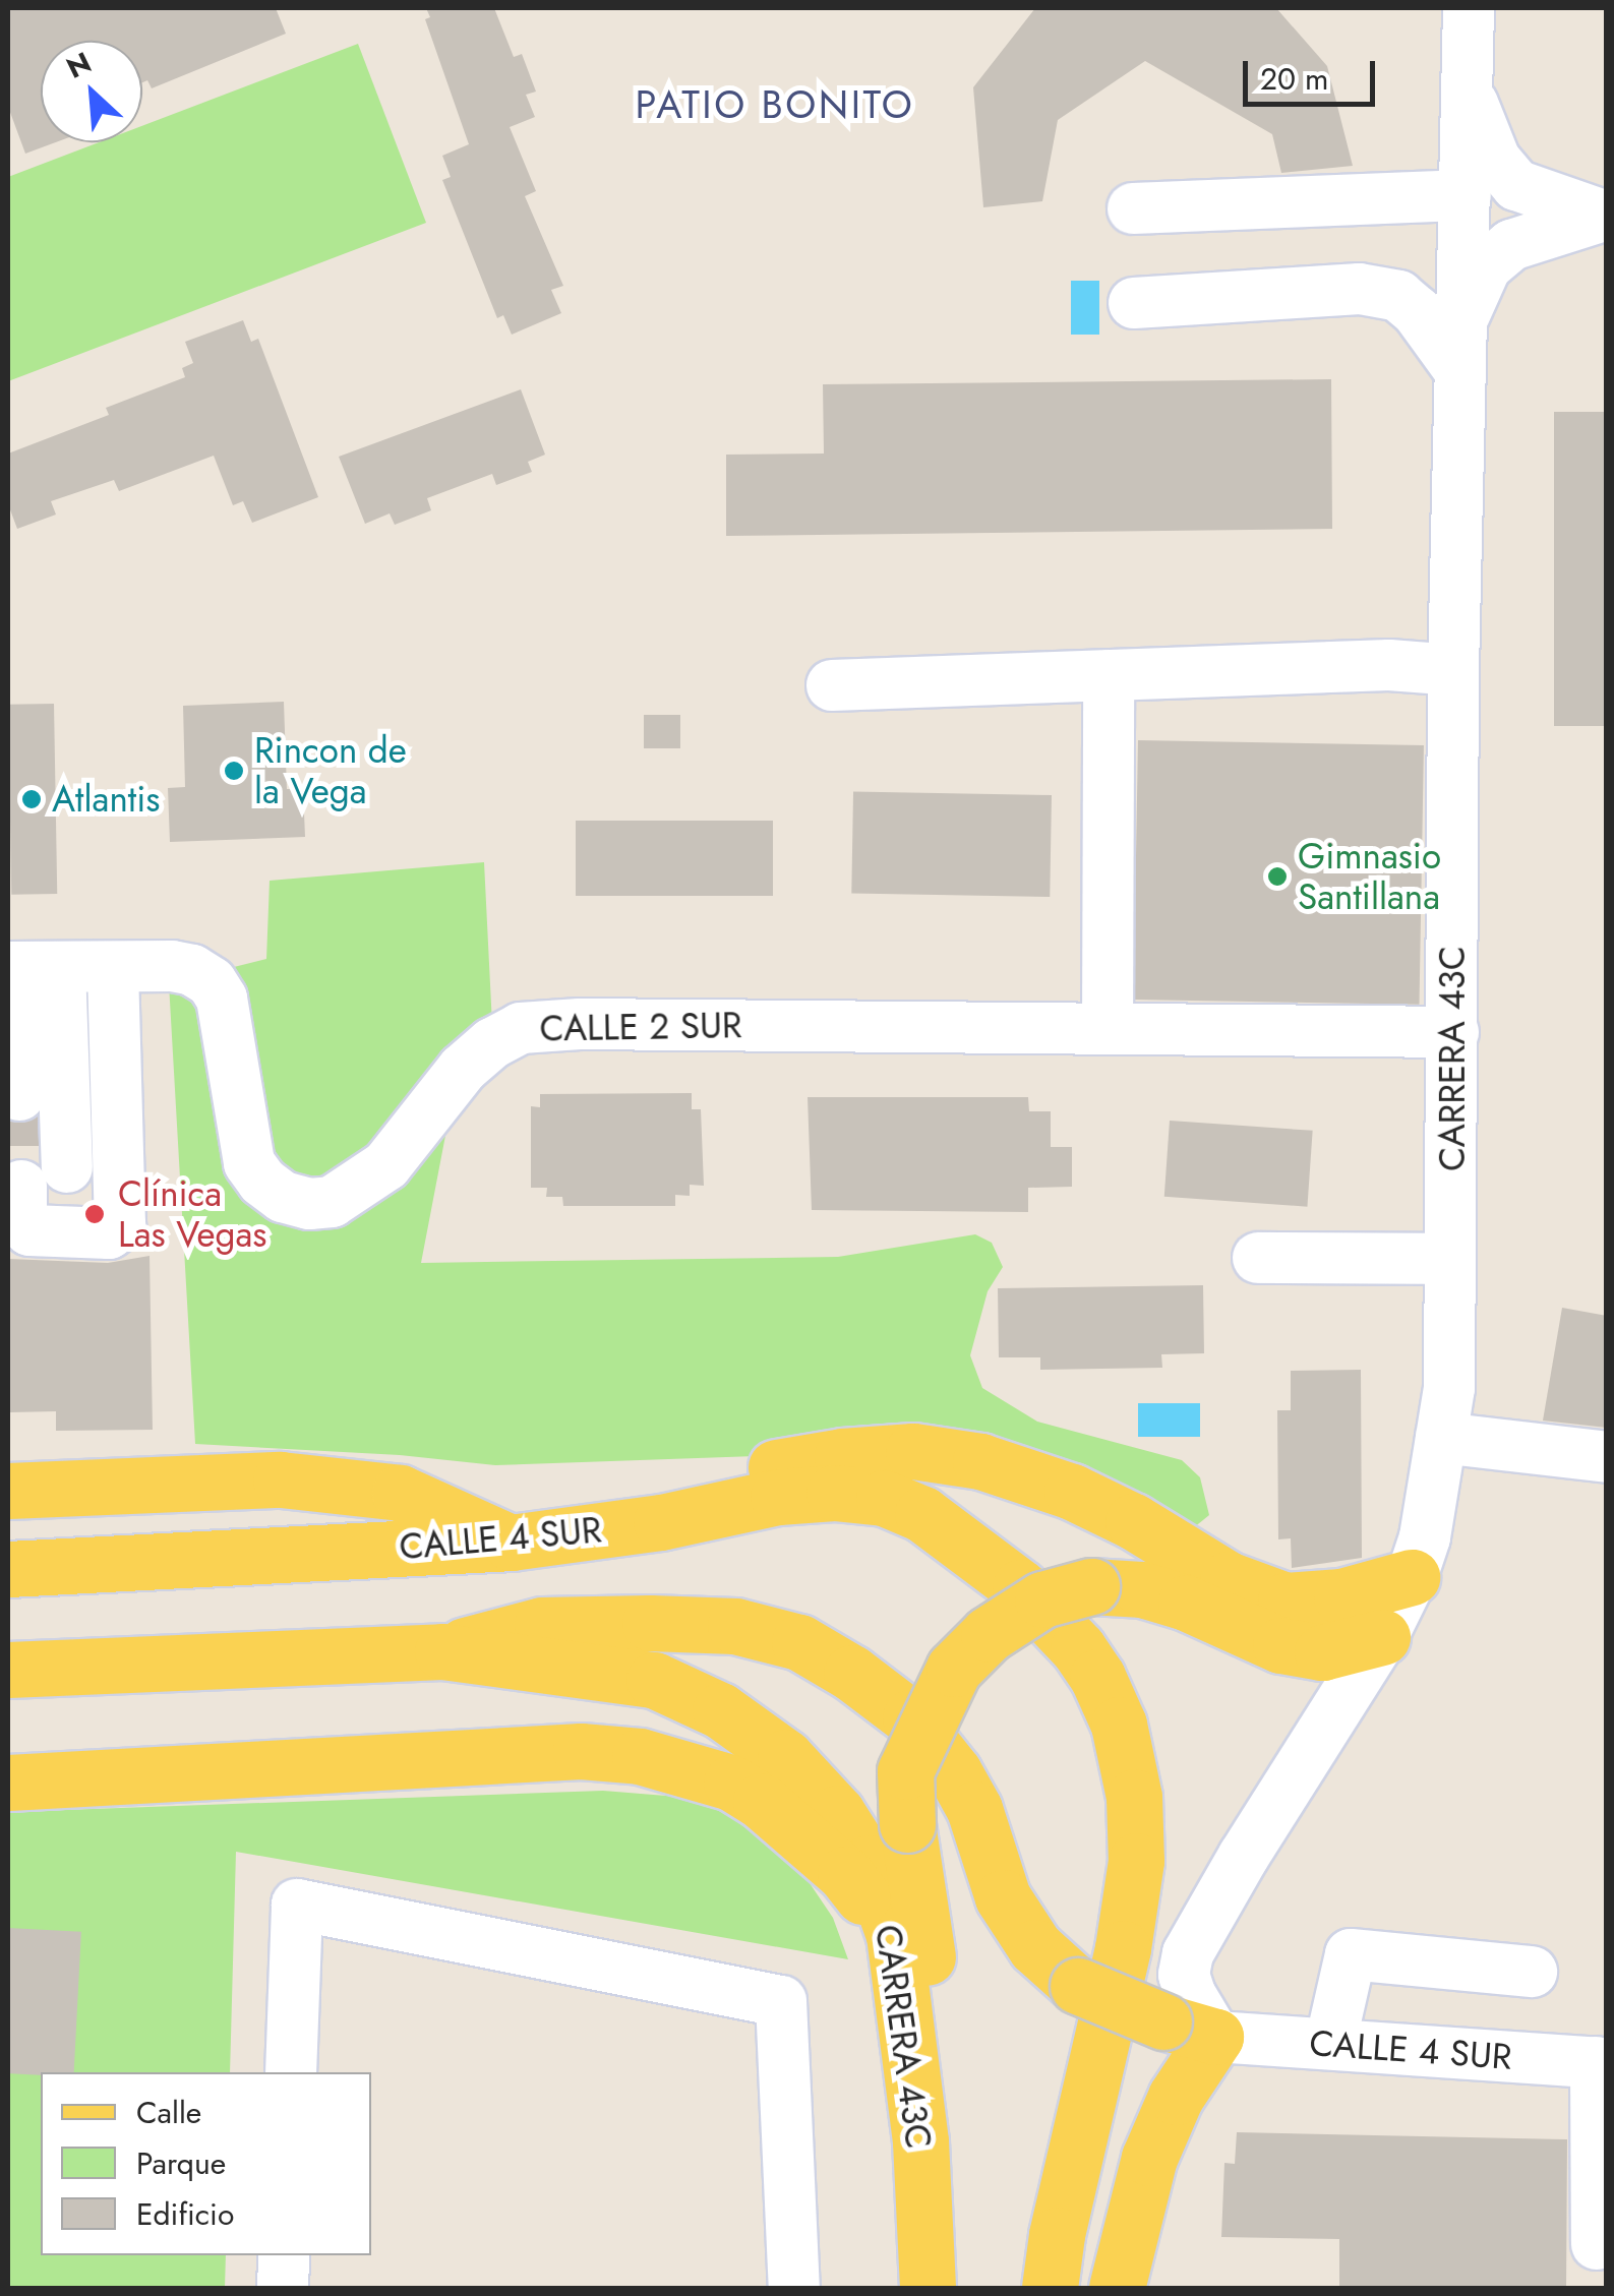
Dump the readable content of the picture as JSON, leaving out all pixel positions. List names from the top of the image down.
{
  "streets": {
    "main road": ["CARRERA 43C", "CALLE 4 SUR"],
    "street": ["CALLE 2 SUR"]
  },
  "crossings": [
    ["CALLE 2 SUR", "CARRERA 43C"],
    ["CARRERA 43C", "CALLE 4 SUR"]
  ],
  "districts": ["PATIO BONITO"],
  "places": [
    "Rincon de la Vega",
    "Atlantis",
    "Gimnasio Santillana",
    "Clínica Las Vegas"
  ],
  "legend": ["Calle", "Parque", "Edificio"],
  "scale_bar": "20 m",
  "north": "top left"
}
